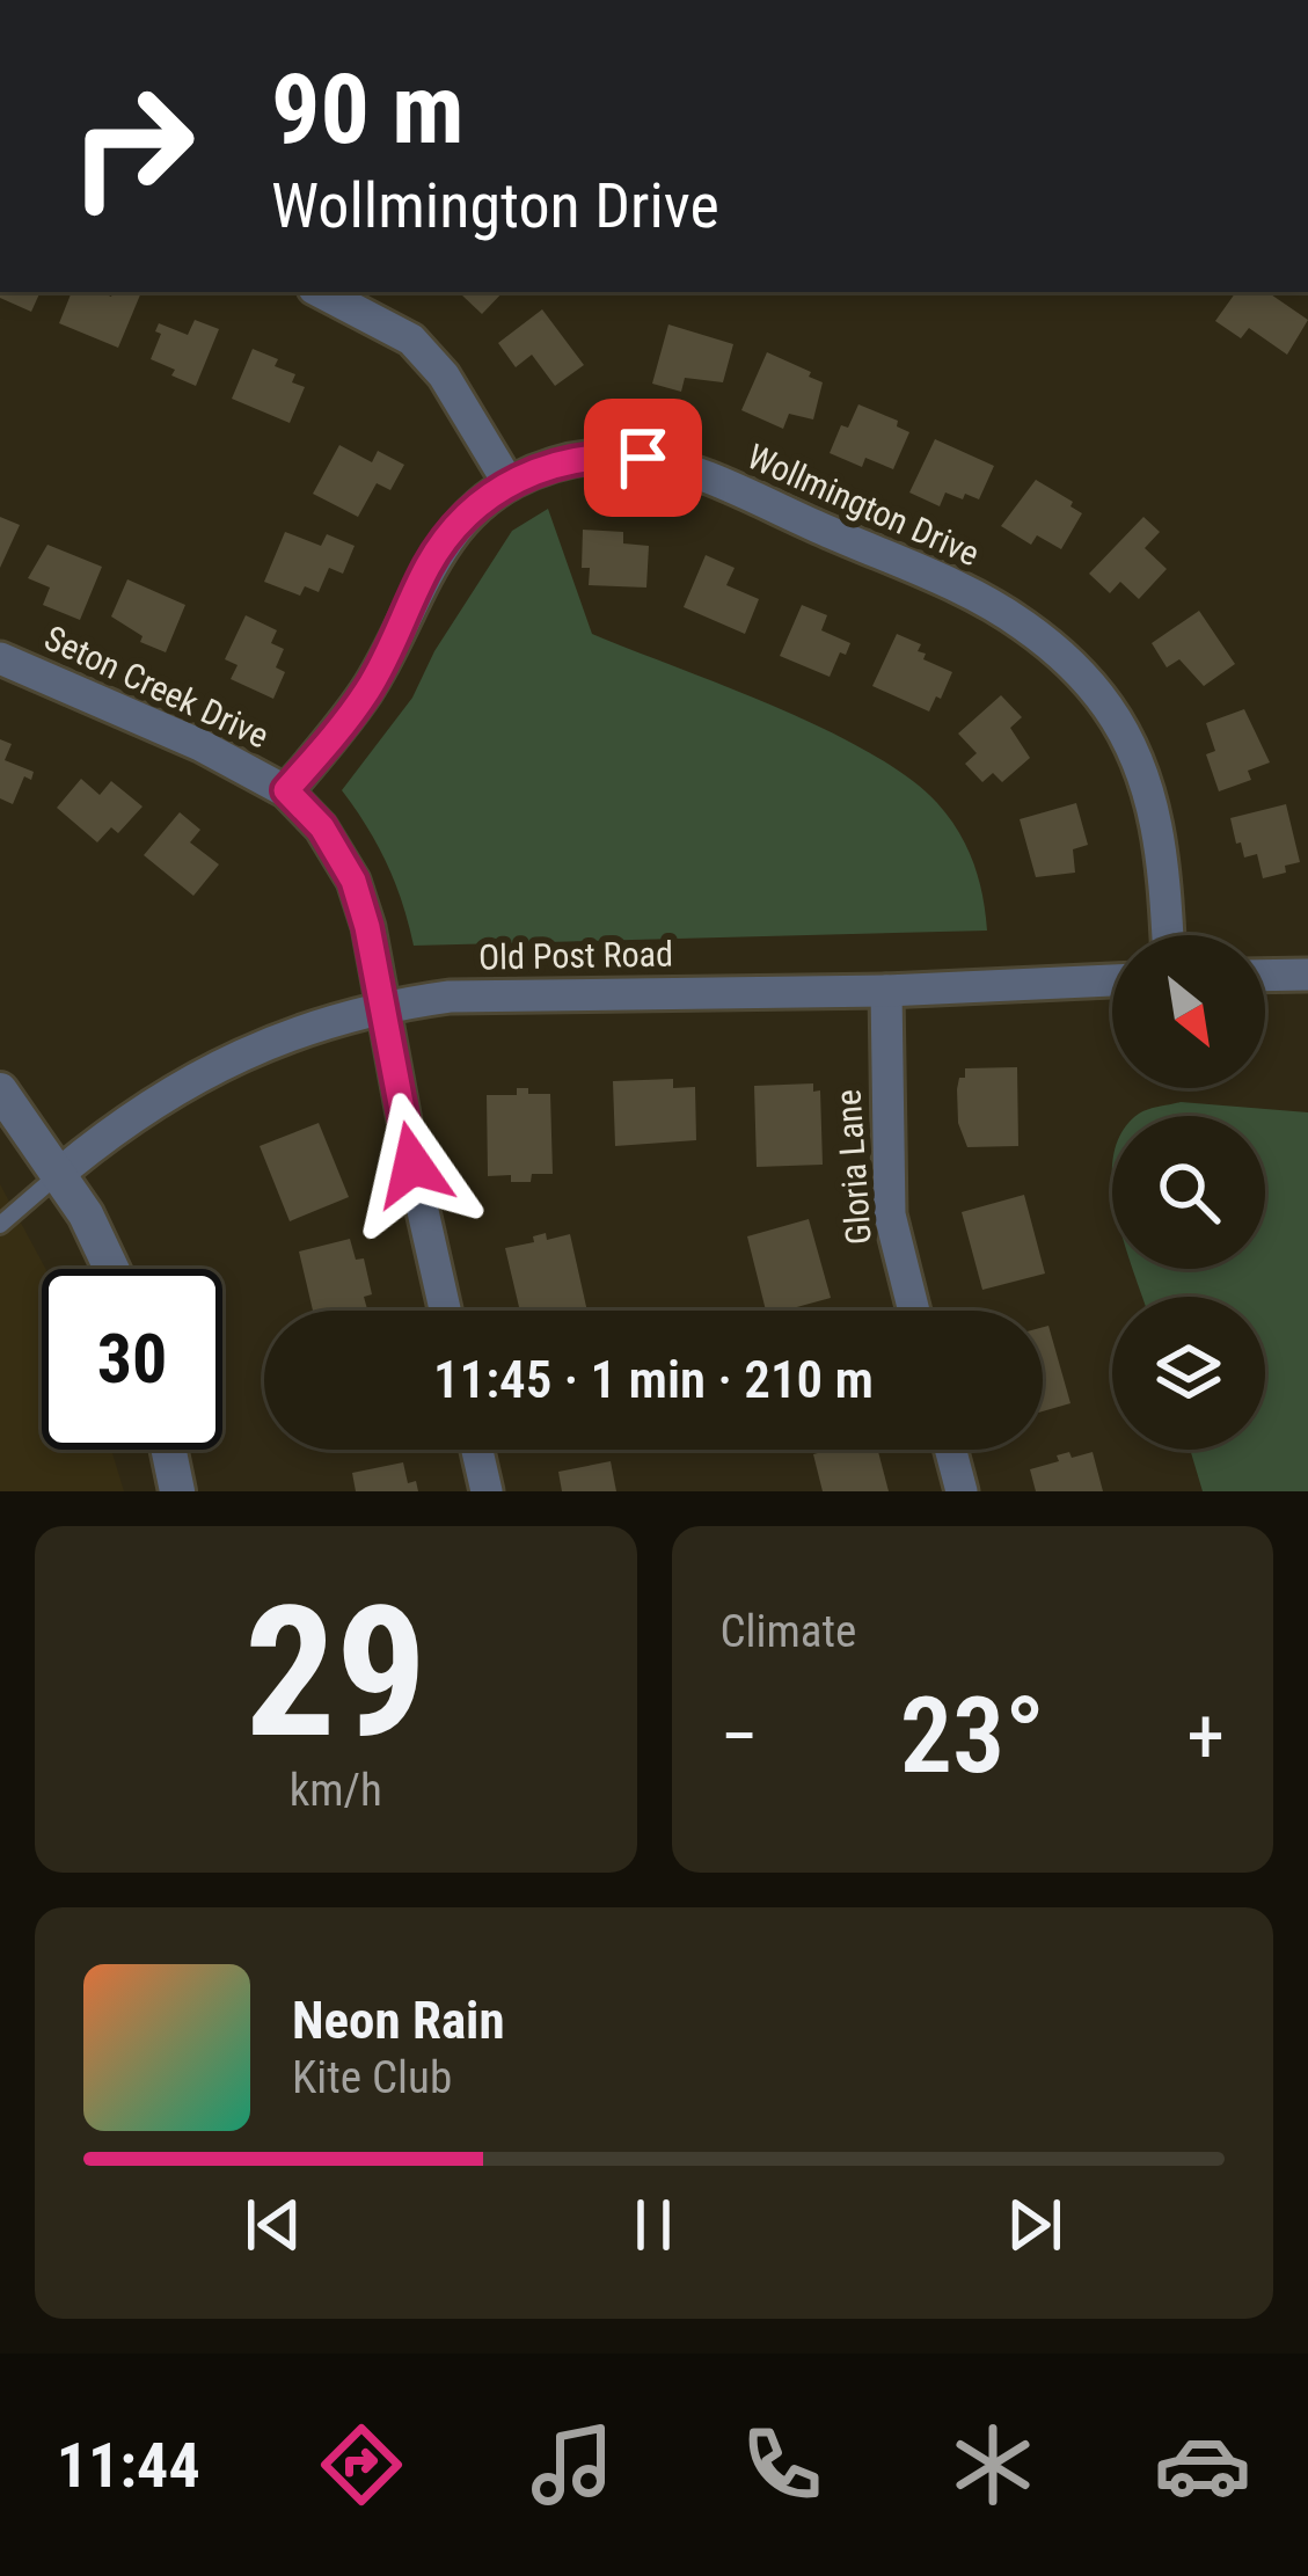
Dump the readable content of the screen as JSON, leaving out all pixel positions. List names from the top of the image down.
{
  "streets": {
    "street": [
      "Wollmington Drive",
      "Seton Creek Drive",
      "Old Post Road",
      "Gloria Lane"
    ]
  },
  "crossings": [
    ["Wollmington Drive", "Seton Creek Drive"],
    ["Seton Creek Drive", "Old Post Road"],
    ["Old Post Road", "Gloria Lane"]
  ],
  "north": "bottom right",
  "page": {
    "turn": ["90 m", "Wollmington Drive"],
    "limit": "30",
    "trip": "11:45 · 1 min · 210 m",
    "tile": [
      ["29", "km/h"],
      "Climate"
    ],
    "heat": ["−", "23°", "+"],
    "song": ["Neon Rain", "Kite Club"],
    "tabs": "11:44"
  }
}
